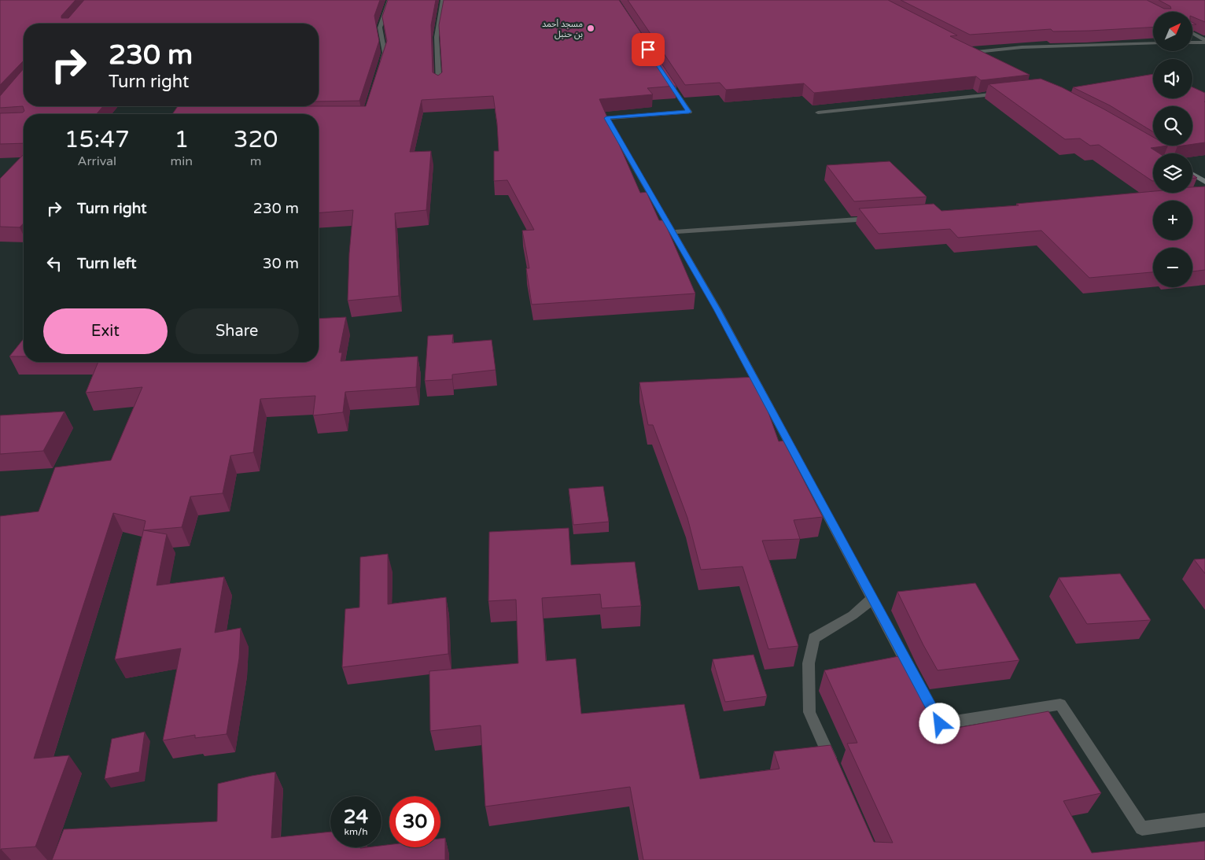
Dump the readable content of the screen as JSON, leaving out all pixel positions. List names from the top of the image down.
{
  "places": ["مسجد أحمد بن حنبل"],
  "north": "top right",
  "page": {
    "map_buttons": ["+", "−"],
    "turn": ["230 m", "Turn right"],
    "eta": [
      "15:47",
      "Arrival",
      "1",
      "min",
      "320",
      "m"
    ],
    "list": [
      {
        "name": "Turn right",
        "value": "230 m"
      },
      {
        "name": "Turn left",
        "value": "30 m"
      }
    ],
    "buttons": ["Exit", "Share"],
    "speed": "24 km/h",
    "limit": "30"
  }
}
